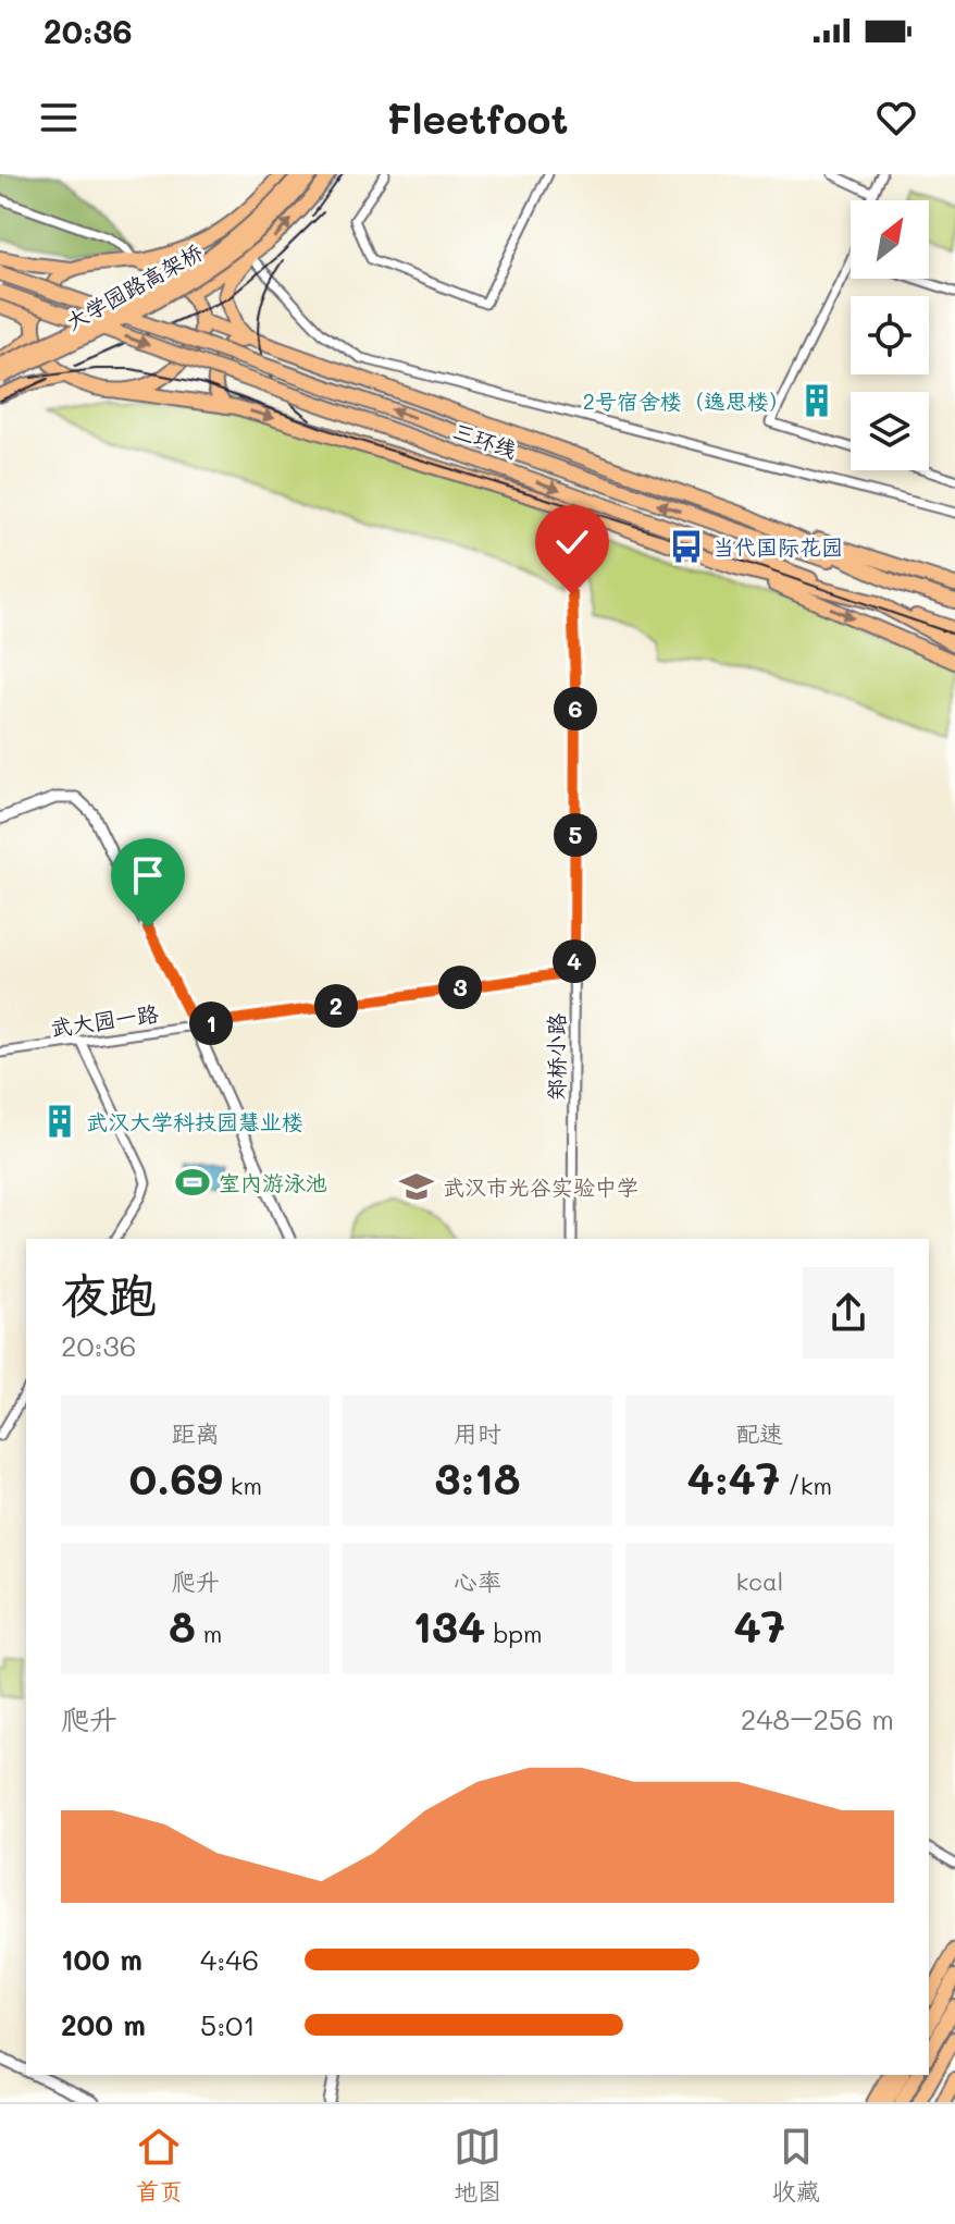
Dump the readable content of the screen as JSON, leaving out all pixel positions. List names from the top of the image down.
{
  "streets": {
    "highway": ["三环线"],
    "main road": ["大学园路高架桥"],
    "street": ["武大园一路", "郑桥小路"]
  },
  "crossings": [
    ["武大园一路", "郑桥小路"]
  ],
  "places": {
    "building": ["2号宿舍楼（逸思楼）", "武汉大学科技园慧业楼"],
    "bus stop": ["当代国际花园"],
    "sports": ["室内游泳池"],
    "school or university": ["武汉市光谷实验中学"]
  },
  "north": "top right",
  "page": {
    "status": "20:36",
    "header": "Fleetfoot",
    "pins": [
      "6",
      "5",
      "4",
      "3",
      "2",
      "1"
    ],
    "heading": ["夜跑", "20:36"],
    "stats": [
      ["距离", "0.69 km"],
      ["用时", "3:18"],
      ["配速", "4:47 /km"],
      ["爬升", "8 m"],
      ["心率", "134 bpm"],
      ["kcal", "47"]
    ],
    "chart": ["爬升", "248–256 m"],
    "list": [
      {
        "name": "100 m",
        "note": "4:46"
      },
      {
        "name": "200 m",
        "note": "5:01"
      }
    ],
    "tabs": ["首页", "地图", "收藏"]
  }
}
